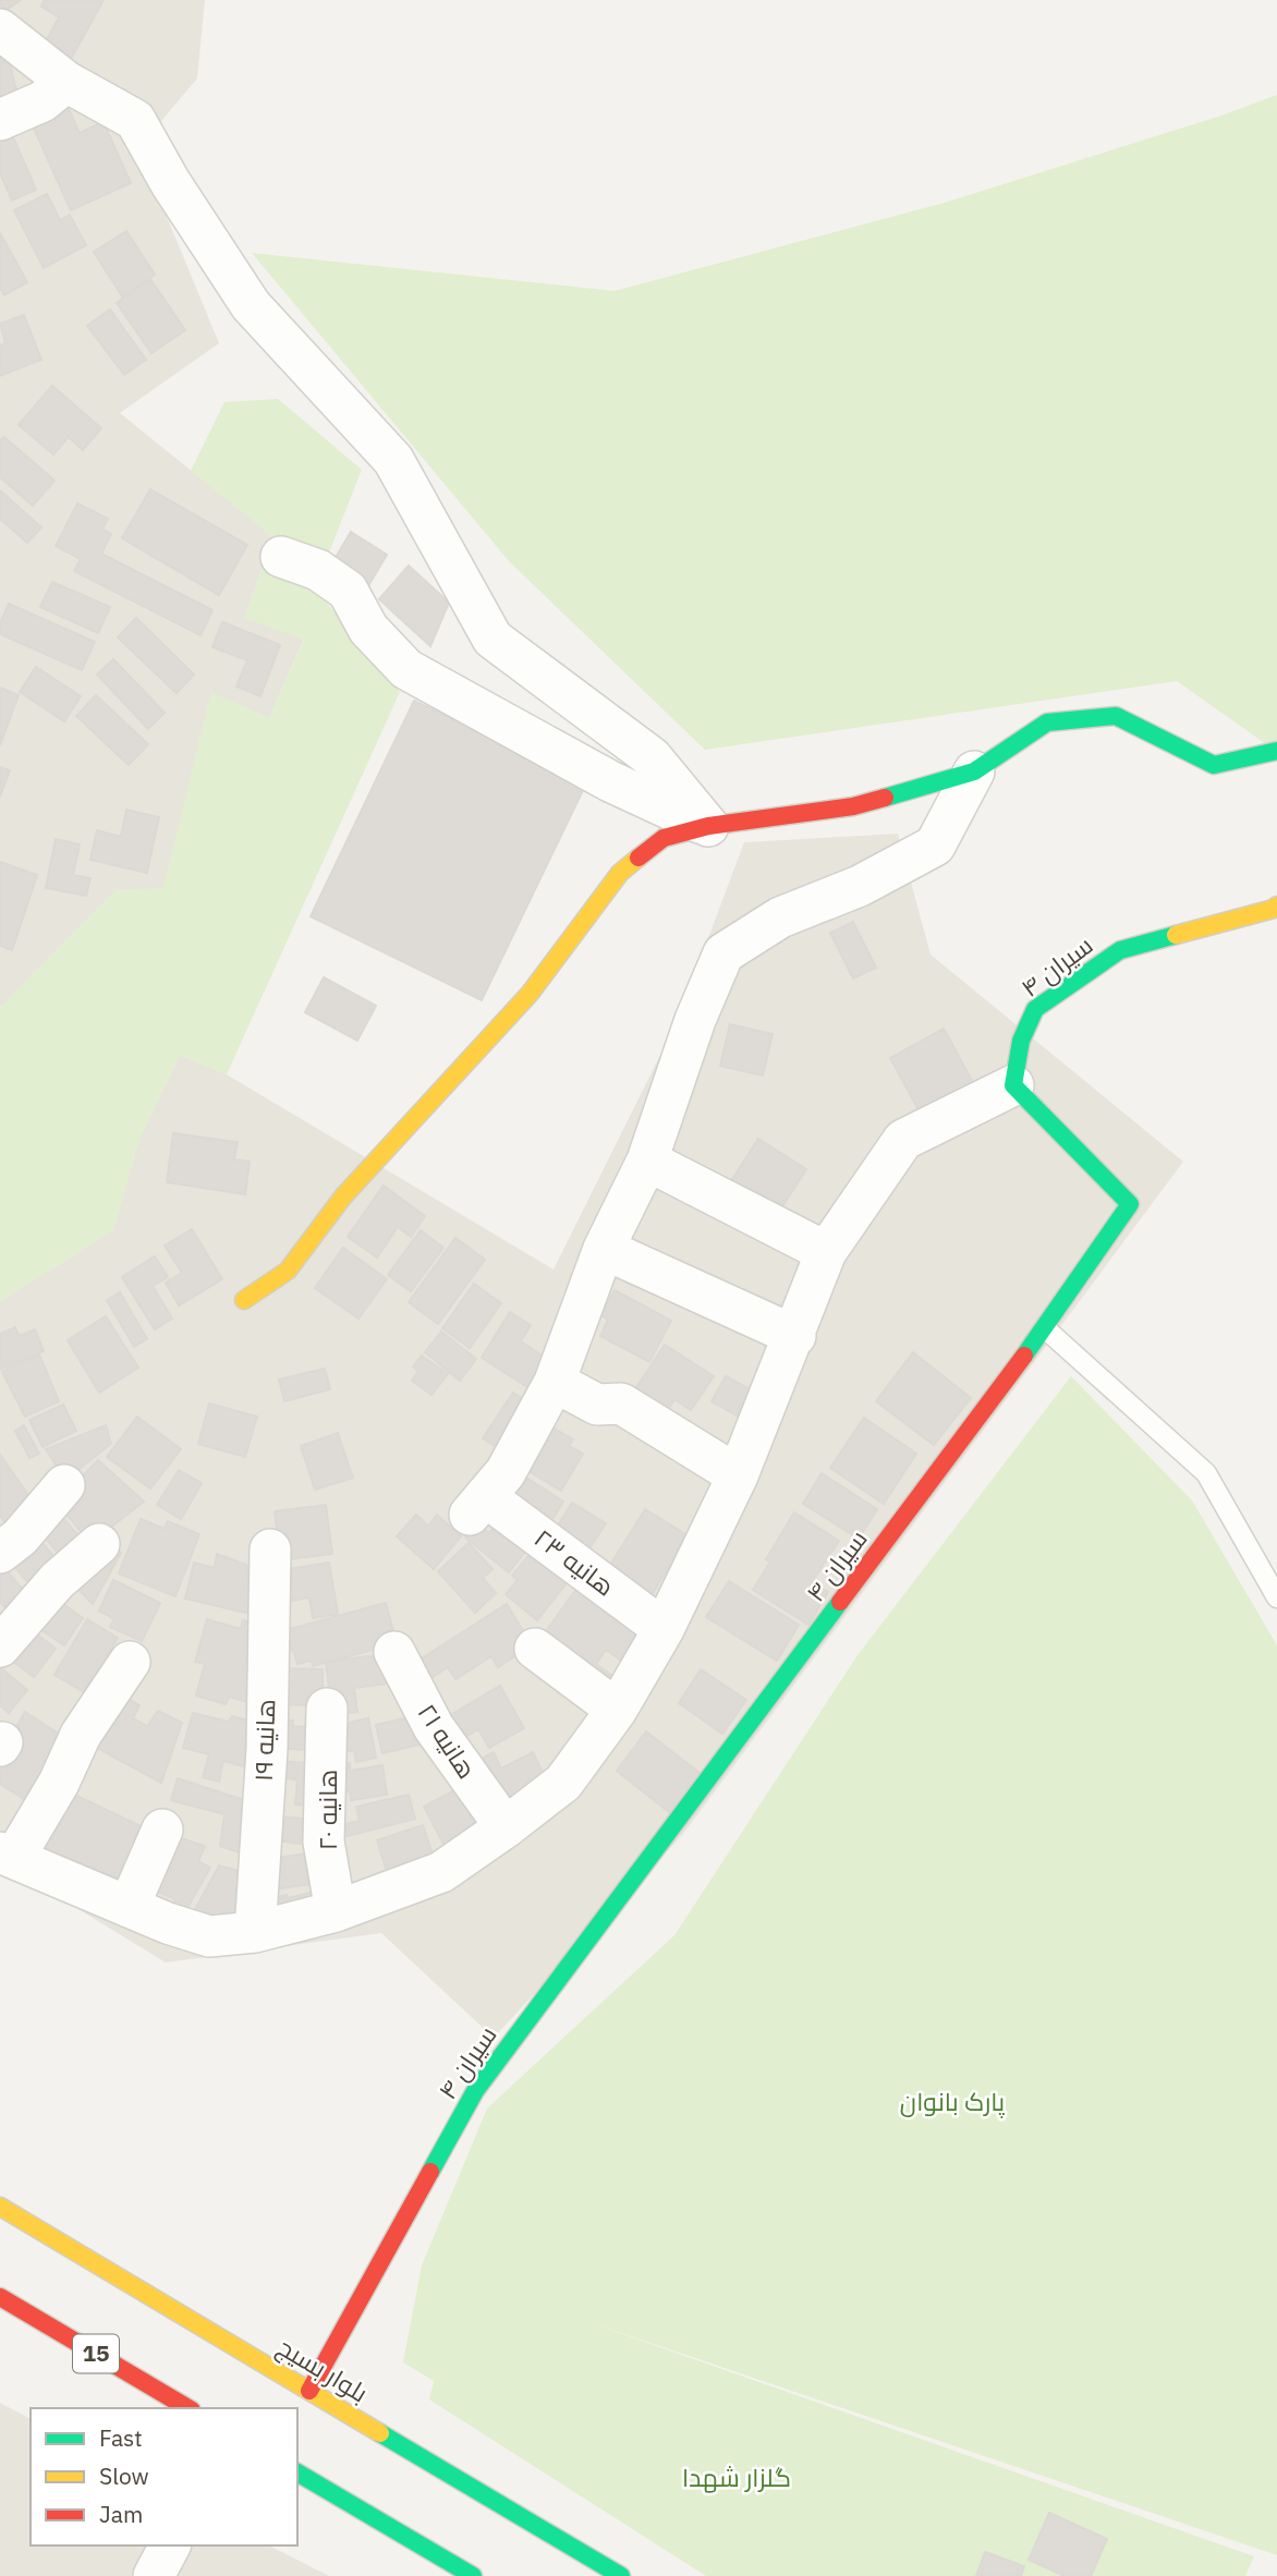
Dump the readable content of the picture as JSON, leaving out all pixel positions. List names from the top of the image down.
{
  "streets": {
    "street": [
      "سیران ۴",
      "هانیه ۲۳",
      "هانیه ۱۹",
      "هانیه ۲۱",
      "هانیه ۲۰",
      "15",
      "بلوار بسیج"
    ]
  },
  "crossings": [
    ["سیران ۴", "بلوار بسیج"]
  ],
  "parks": ["پارک بانوان", "گلزار شهدا"],
  "legend": ["Fast", "Slow", "Jam"]
}
